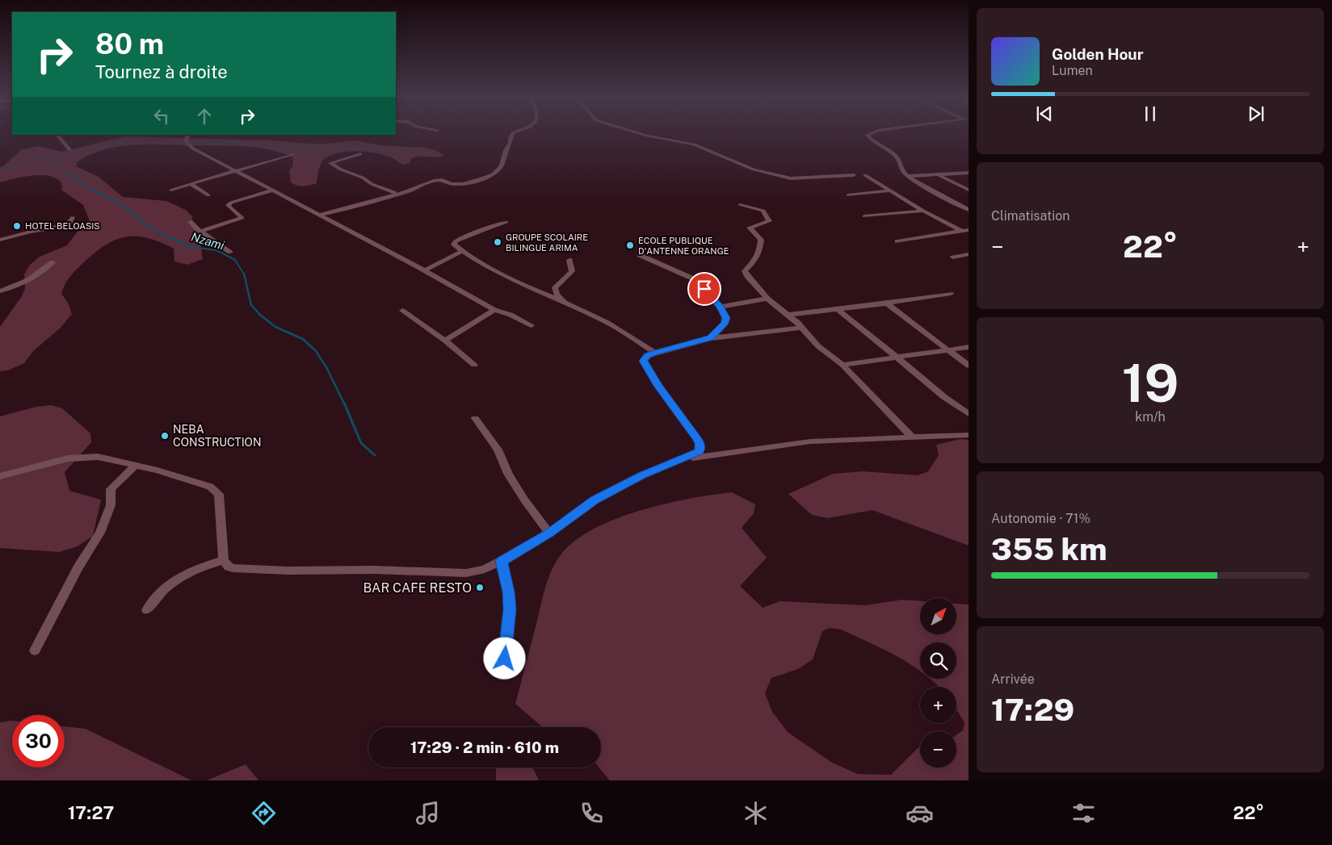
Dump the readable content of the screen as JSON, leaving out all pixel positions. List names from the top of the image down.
{
  "water": ["Nzami"],
  "places": [
    "HOTEL BELOASIS",
    "GROUPE SCOLAIRE BILINGUE ARIMA",
    "ECOLE PUBLIQUE D'ANTENNE ORANGE",
    "NEBA CONSTRUCTION",
    "BAR CAFE RESTO"
  ],
  "north": "top right",
  "page": {
    "turn": ["80 m", "Tournez à droite"],
    "song": ["Golden Hour", "Lumen"],
    "tile": [
      "Climatisation",
      ["19", "km/h"],
      ["Autonomie · 71%", "355 km"],
      ["Arrivée", "17:29"]
    ],
    "heat": ["−", "22°", "+"],
    "map_buttons": ["+", "−"],
    "limit": "30",
    "trip": "17:29 · 2 min · 610 m",
    "tabs": ["17:27", "22°"]
  }
}
